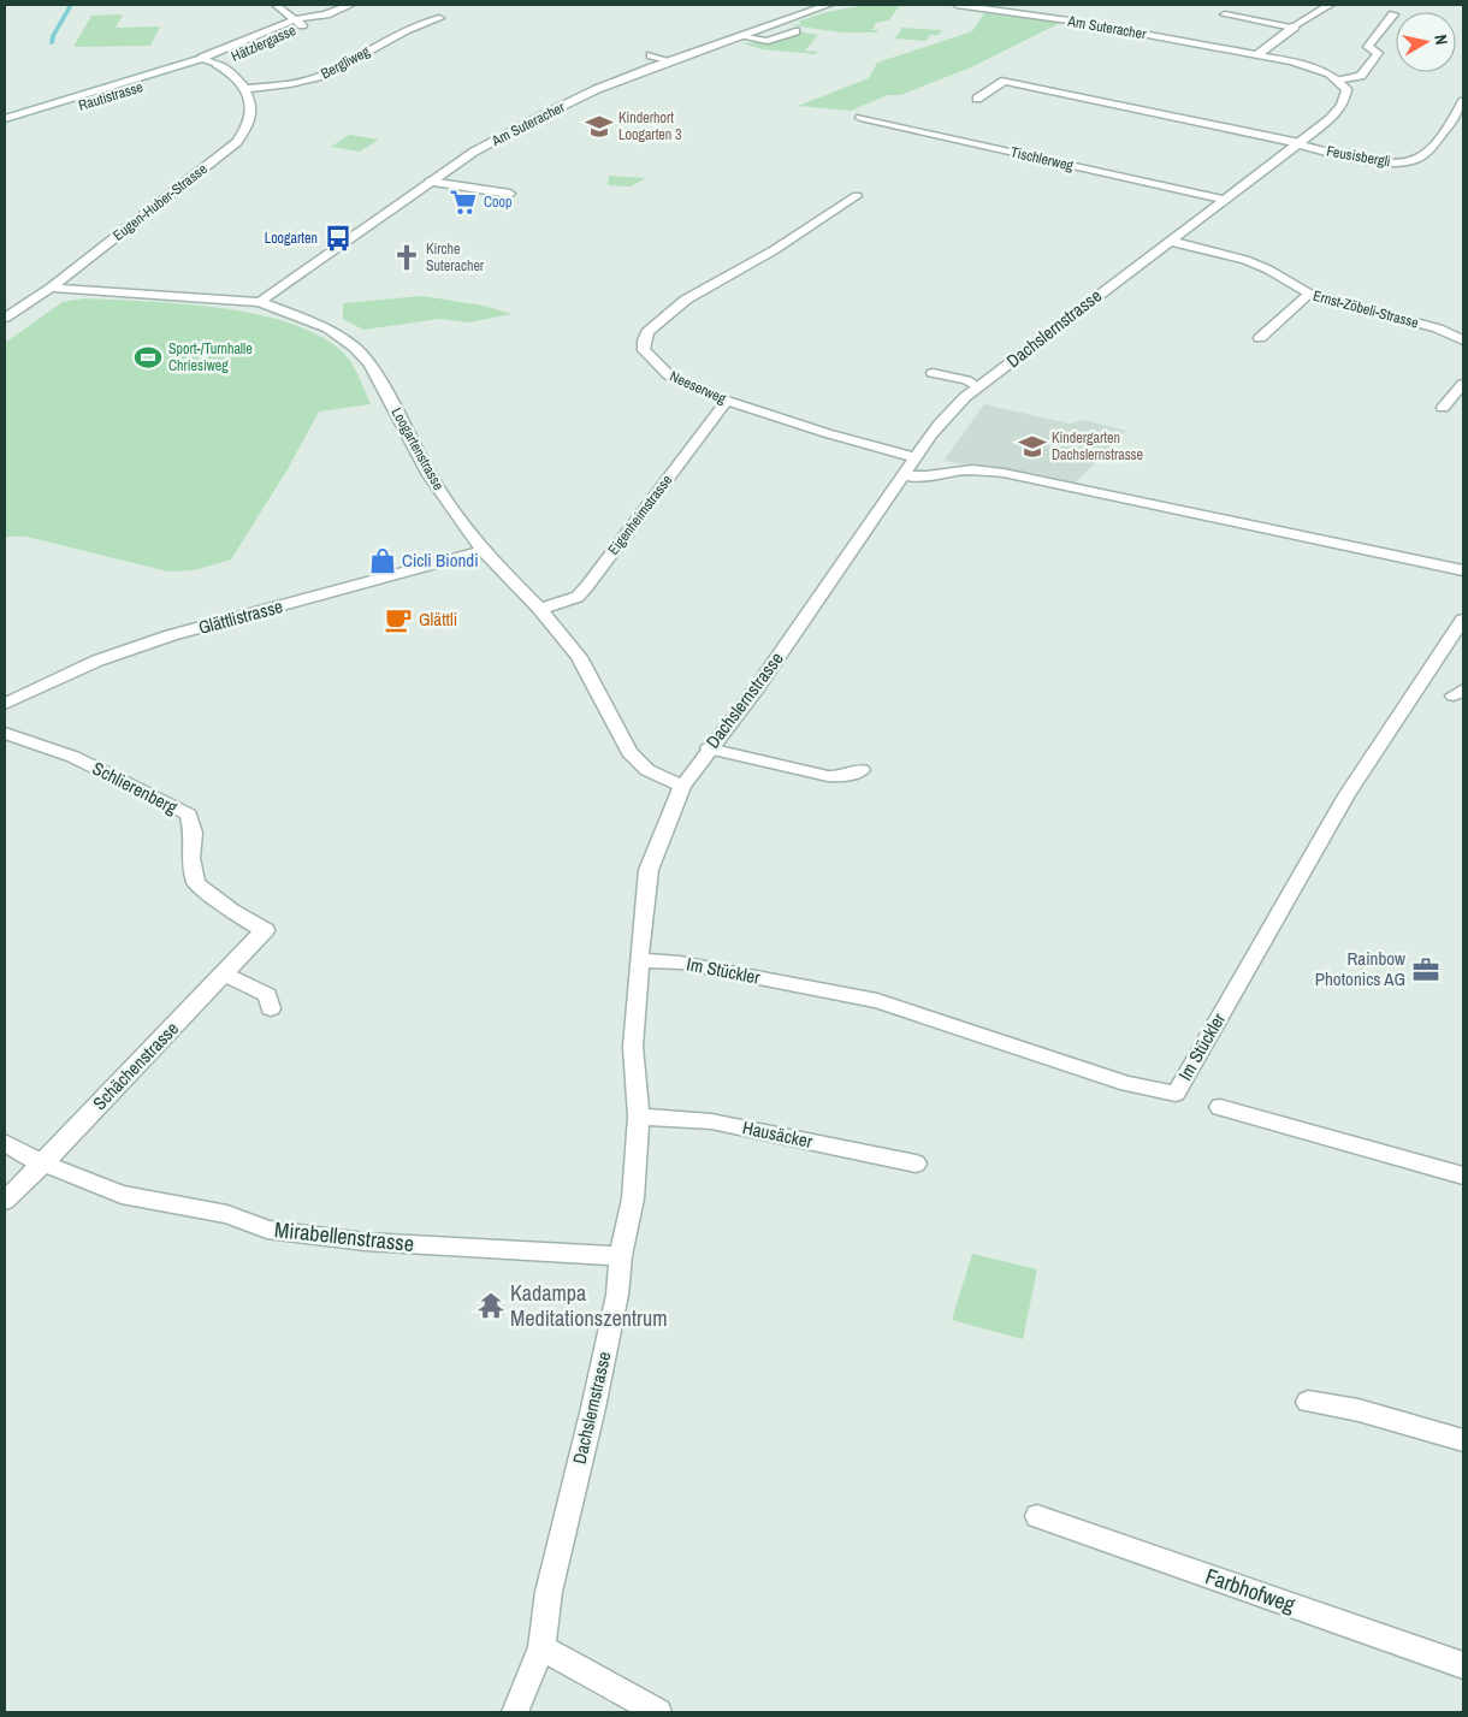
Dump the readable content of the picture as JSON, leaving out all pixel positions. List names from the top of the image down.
{
  "streets": {
    "street": [
      "Am Suteracher",
      "Hätzlergasse",
      "Bergliweg",
      "Rautistrasse",
      "Feusisbergli",
      "Tischlerweg",
      "Eugen-Huber-Strasse",
      "Ernst-Zöbeli-Strasse",
      "Dachslernstrasse",
      "Neeserweg",
      "Loogartenstrasse",
      "Eigenheimstrasse",
      "Glättlistrasse",
      "Schlierenberg",
      "Im Stückler",
      "Schächenstrasse",
      "Hausäcker",
      "Mirabellenstrasse",
      "Farbhofweg"
    ]
  },
  "crossings": [
    ["Am Suteracher", "Loogartenstrasse"],
    ["Hätzlergasse", "Rautistrasse"],
    ["Bergliweg", "Eugen-Huber-Strasse"],
    ["Feusisbergli", "Dachslernstrasse"],
    ["Tischlerweg", "Dachslernstrasse"],
    ["Eugen-Huber-Strasse", "Loogartenstrasse"],
    ["Ernst-Zöbeli-Strasse", "Dachslernstrasse"],
    ["Dachslernstrasse", "Neeserweg"],
    ["Dachslernstrasse", "Loogartenstrasse"],
    ["Dachslernstrasse", "Im Stückler"],
    ["Dachslernstrasse", "Hausäcker"],
    ["Dachslernstrasse", "Mirabellenstrasse"],
    ["Neeserweg", "Eigenheimstrasse"],
    ["Loogartenstrasse", "Eigenheimstrasse"],
    ["Loogartenstrasse", "Glättlistrasse"],
    ["Schlierenberg", "Schächenstrasse"],
    ["Schächenstrasse", "Mirabellenstrasse"]
  ],
  "places": {
    "school or university": ["Kinderhort Loogarten 3", "Kindergarten Dachslernstrasse"],
    "supermarket": ["Coop"],
    "bus stop": ["Loogarten"],
    "church": ["Kirche Suteracher"],
    "sports": ["Sport-/Turnhalle Chriesiweg"],
    "shop": ["Cicli Biondi"],
    "cafe": ["Glättli"],
    "office": ["Rainbow Photonics AG"],
    "temple": ["Kadampa Meditationszentrum"]
  },
  "north": "right"
}
